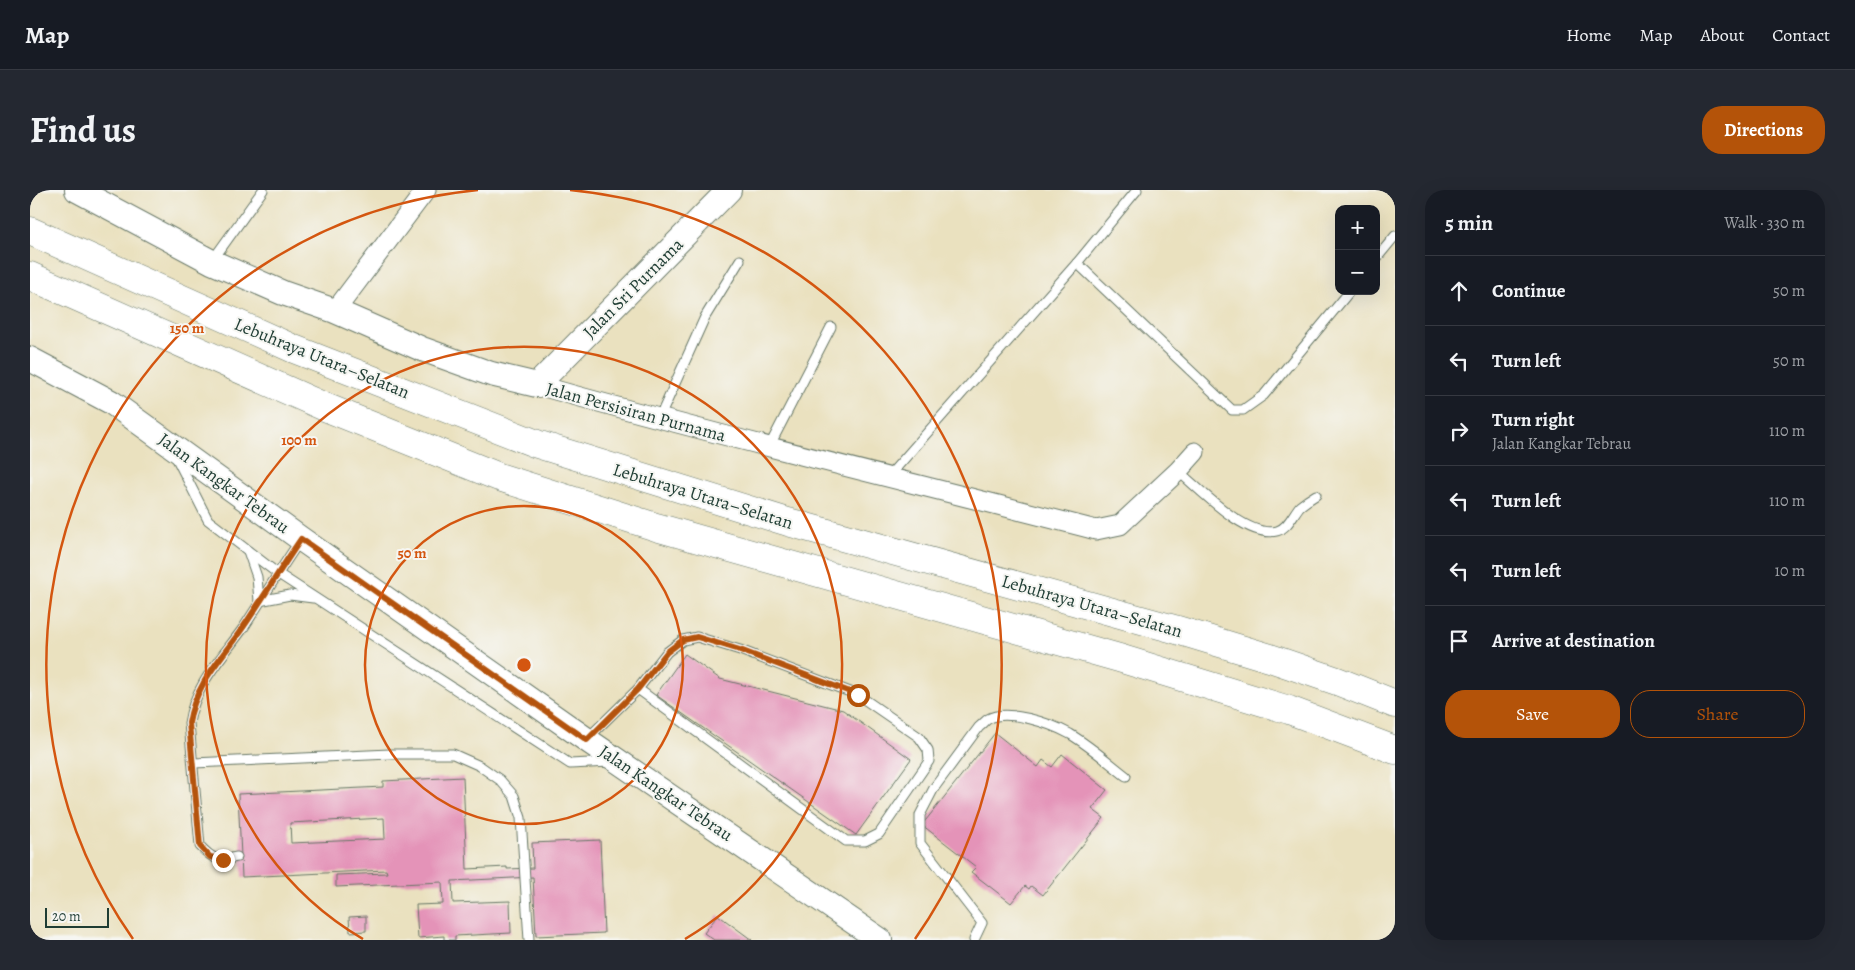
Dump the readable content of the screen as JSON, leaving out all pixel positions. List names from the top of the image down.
{
  "streets": {
    "highway": ["Lebuhraya Utara–Selatan"],
    "street": ["Jalan Sri Purnama", "Jalan Persisiran Purnama", "Jalan Kangkar Tebrau"]
  },
  "crossings": [
    ["Jalan Sri Purnama", "Jalan Persisiran Purnama"]
  ],
  "scale_bar": "20 m",
  "page": {
    "header": "Map",
    "nav": [
      "Home",
      "Map",
      "About",
      "Contact"
    ],
    "title": "Find us",
    "buttons": [
      "Directions",
      ["Save", "Share"]
    ],
    "heading": ["5 min", "Walk · 330 m"],
    "map_buttons": ["+", "−"],
    "list": [
      ["Continue", "50 m"],
      ["Turn left", "50 m"],
      ["Turn right", "Jalan Kangkar Tebrau", "110 m"],
      ["Turn left", "110 m"],
      ["Turn left", "10 m"],
      "Arrive at destination"
    ],
    "scale": "20 m"
  },
  "rings": ["150 m", "100 m", "50 m"]
}
